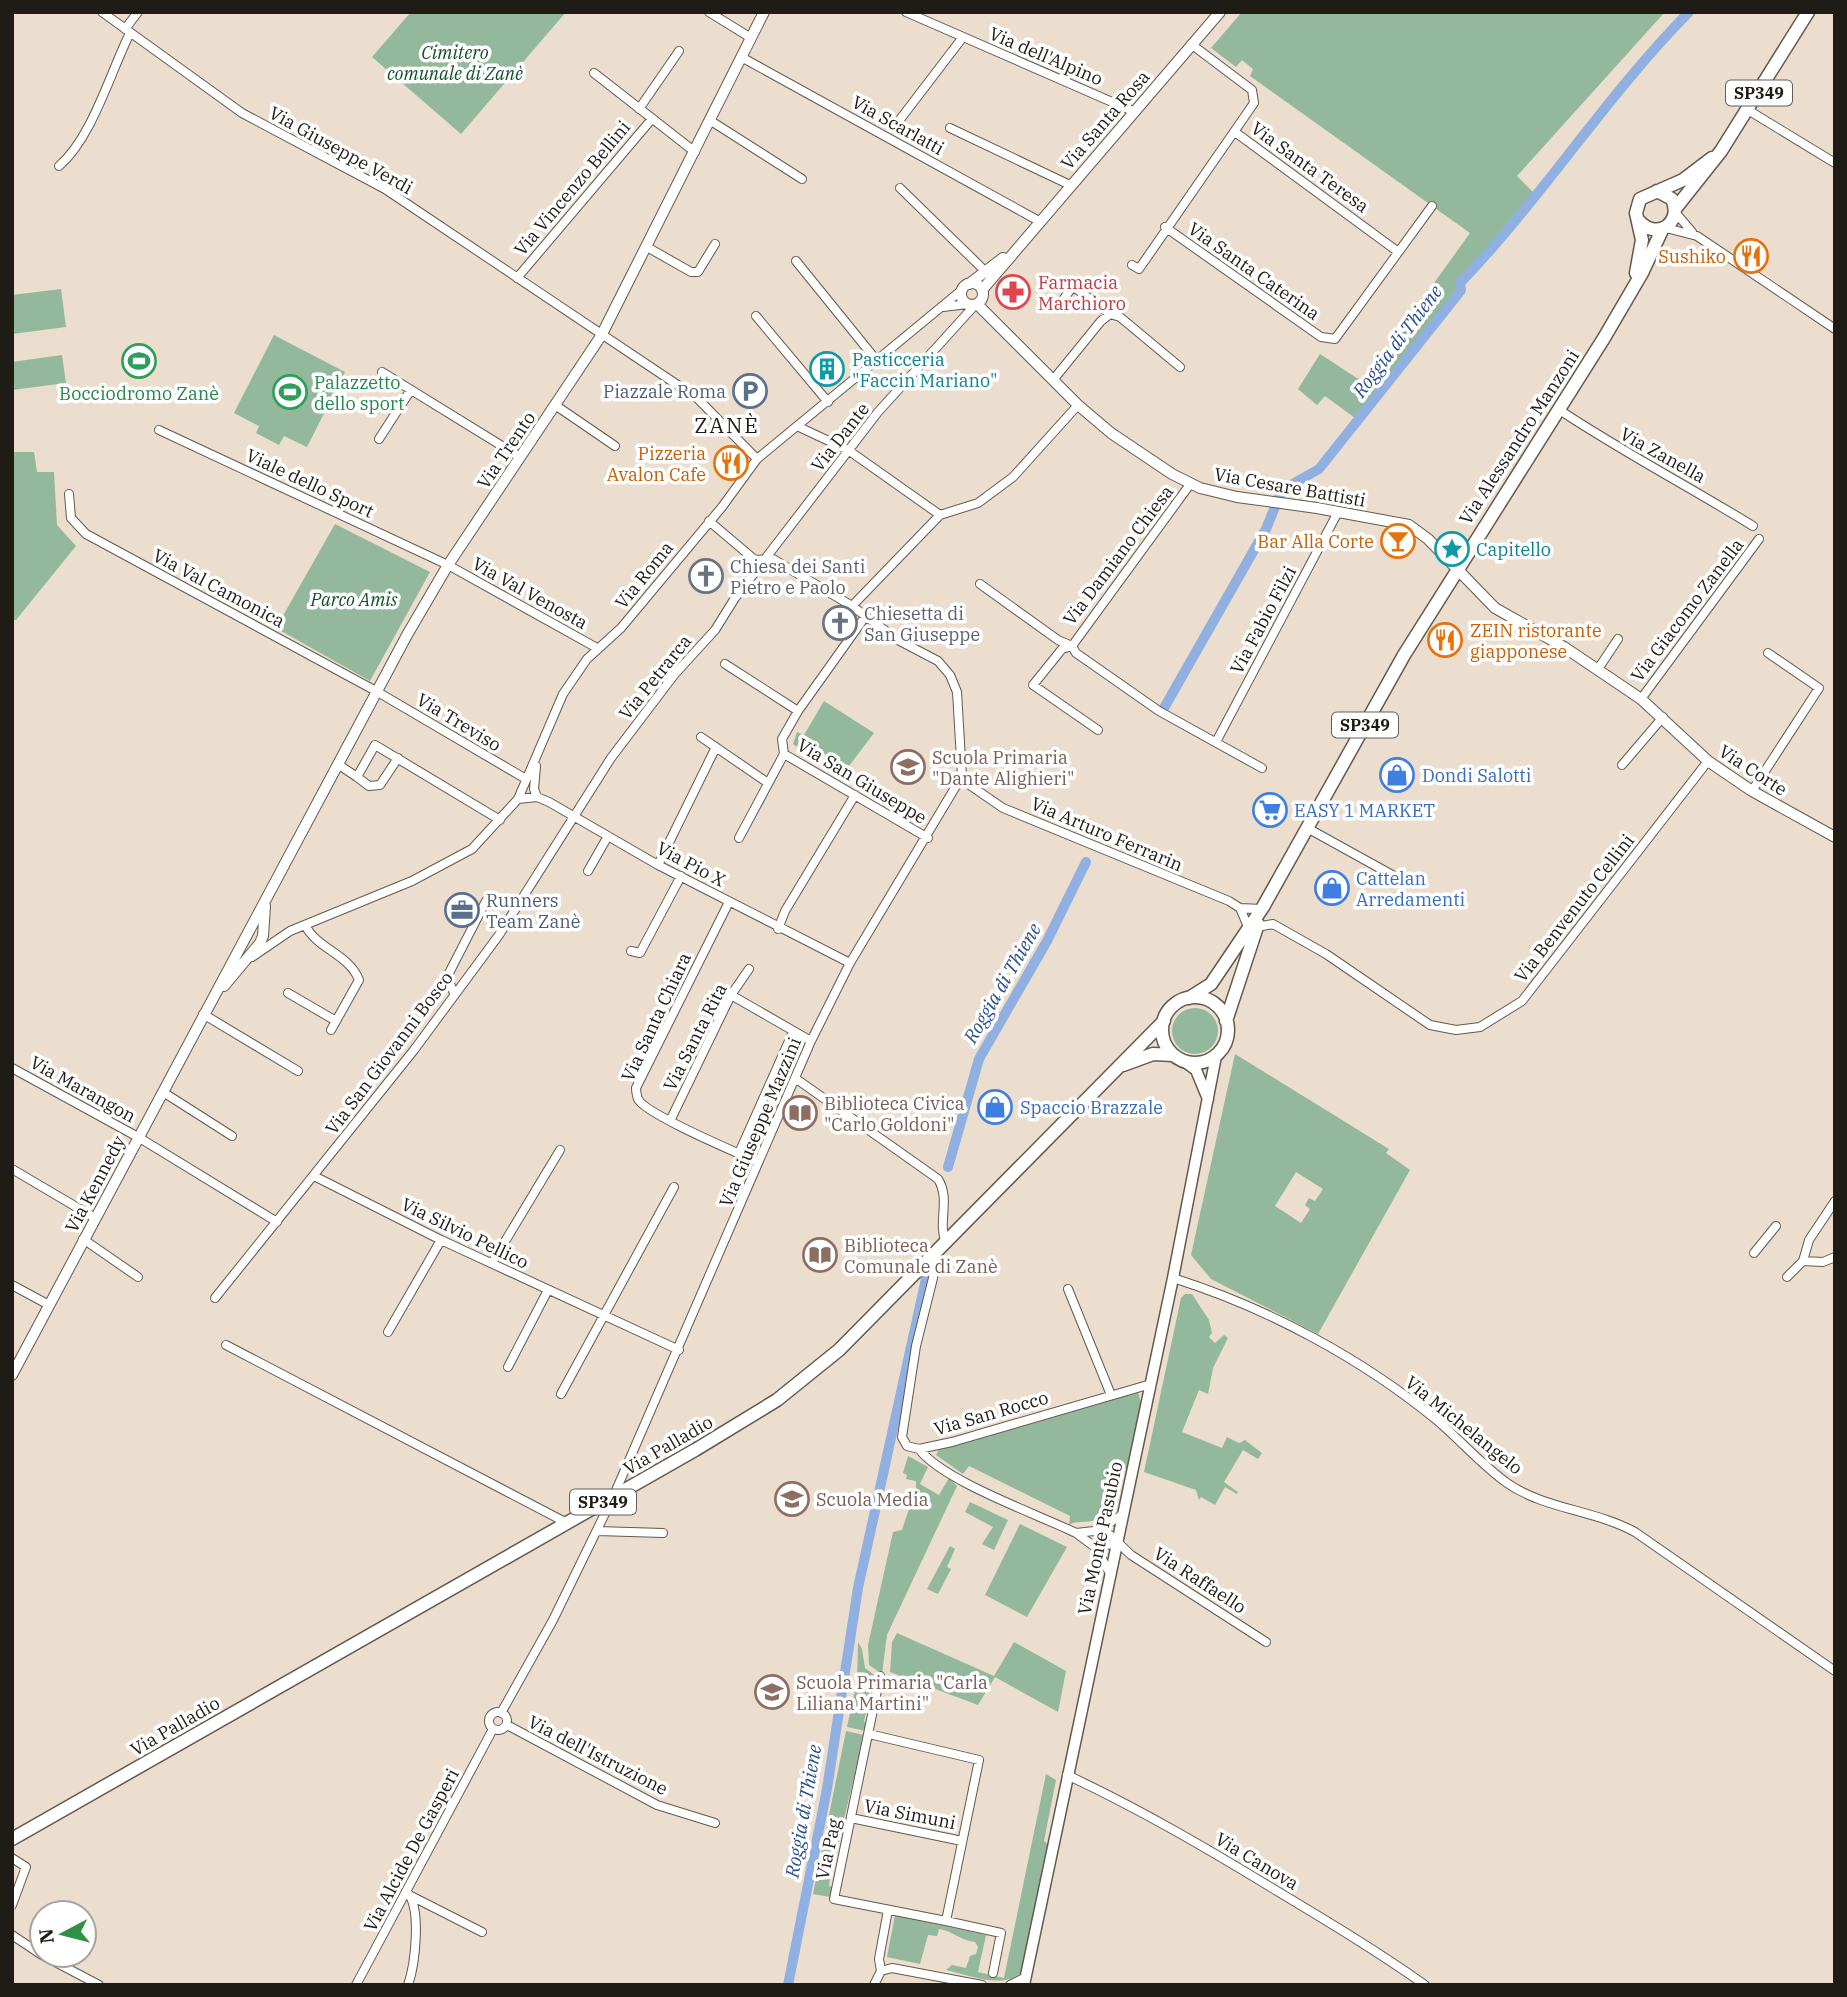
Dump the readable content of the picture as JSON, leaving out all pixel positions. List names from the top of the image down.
{
  "streets": {
    "main road": [
      "SP349",
      "Via Alessandro Manzoni",
      "Via Palladio",
      "Via Monte Pasubio"
    ],
    "street": [
      "Via dell'Alpino",
      "Via Santa Rosa",
      "Via Scarlatti",
      "Via Giuseppe Verdi",
      "Via Santa Teresa",
      "Via Vincenzo Bellini",
      "Via Santa Caterina",
      "Via Dante",
      "Via Trento",
      "Via Zanella",
      "Viale dello Sport",
      "Via Cesare Battisti",
      "Via Damiano Chiesa",
      "Via Roma",
      "Via Val Camonica",
      "Via Val Venosta",
      "Via Giacomo Zanella",
      "Via Fabio Filzi",
      "Via Petrarca",
      "Via Treviso",
      "Via Corte",
      "Via San Giuseppe",
      "Via Arturo Ferrarin",
      "Via Pio X",
      "Via Benvenuto Cellini",
      "Via Santa Chiara",
      "Via Santa Rita",
      "Via San Giovanni Bosco",
      "Via Marangon",
      "Via Giuseppe Mazzini",
      "Via Kennedy",
      "Via Silvio Pellico",
      "Via San Rocco",
      "Via Michelangelo",
      "Via Raffaello",
      "Via dell'Istruzione",
      "Via Simuni",
      "Via Pag",
      "Via Alcide De Gasperi",
      "Via Canova"
    ]
  },
  "crossings": [
    ["Via dell'Alpino", "Via Santa Rosa"],
    ["SP349", "Via Alessandro Manzoni"],
    ["SP349", "Via Palladio"],
    ["SP349", "Via Monte Pasubio"],
    ["Via Santa Rosa", "Via Scarlatti"],
    ["Via Santa Rosa", "Via Santa Teresa"],
    ["Via Santa Rosa", "Via Dante"],
    ["Via Santa Rosa", "Via Cesare Battisti"],
    ["Via Santa Rosa", "Via Roma"],
    ["Via Scarlatti", "Via Trento"],
    ["Via Giuseppe Verdi", "Via Vincenzo Bellini"],
    ["Via Giuseppe Verdi", "Via Trento"],
    ["Via Giuseppe Verdi", "Via Roma"],
    ["Via Santa Teresa", "Via Santa Caterina"],
    ["Via Vincenzo Bellini", "Via Trento"],
    ["Via Dante", "Via Cesare Battisti"],
    ["Via Dante", "Via Petrarca"],
    ["Via Alessandro Manzoni", "Via Zanella"],
    ["Via Alessandro Manzoni", "Via Cesare Battisti"],
    ["Via Alessandro Manzoni", "Via Corte"],
    ["Via Alessandro Manzoni", "Via Benvenuto Cellini"],
    ["Via Alessandro Manzoni", "Via Monte Pasubio"],
    ["Via Trento", "Viale dello Sport"],
    ["Via Trento", "Via Roma"],
    ["Via Trento", "Via Val Camonica"],
    ["Via Trento", "Via Val Venosta"],
    ["Via Trento", "Via Treviso"],
    ["Via Trento", "Via Kennedy"],
    ["Viale dello Sport", "Via Val Venosta"],
    ["Via Cesare Battisti", "Via Damiano Chiesa"],
    ["Via Cesare Battisti", "Via Fabio Filzi"],
    ["Via Cesare Battisti", "Via Corte"],
    ["Via Roma", "Via Val Venosta"],
    ["Via Roma", "Via Treviso"],
    ["Via Roma", "Via Pio X"],
    ["Via Roma", "Via Kennedy"],
    ["Via Val Camonica", "Via Treviso"],
    ["Via Giacomo Zanella", "Via Corte"],
    ["Via Petrarca", "Via Pio X"],
    ["Via Petrarca", "Via San Giovanni Bosco"],
    ["Via Corte", "Via Benvenuto Cellini"],
    ["Via San Giuseppe", "Via Giuseppe Mazzini"],
    ["Via Arturo Ferrarin", "Via Giuseppe Mazzini"],
    ["Via Pio X", "Via Santa Chiara"],
    ["Via Pio X", "Via San Giovanni Bosco"],
    ["Via Pio X", "Via Giuseppe Mazzini"],
    ["Via Santa Chiara", "Via Santa Rita"],
    ["Via Santa Chiara", "Via Giuseppe Mazzini"],
    ["Via San Giovanni Bosco", "Via Marangon"],
    ["Via San Giovanni Bosco", "Via Silvio Pellico"],
    ["Via Marangon", "Via Kennedy"],
    ["Via Giuseppe Mazzini", "Via Silvio Pellico"],
    ["Via Giuseppe Mazzini", "Via Palladio"],
    ["Via Giuseppe Mazzini", "Via Alcide De Gasperi"],
    ["Via San Rocco", "Via Palladio"],
    ["Via San Rocco", "Via Monte Pasubio"],
    ["Via Michelangelo", "Via Monte Pasubio"],
    ["Via Palladio", "Via Alcide De Gasperi"],
    ["Via Monte Pasubio", "Via Raffaello"],
    ["Via Monte Pasubio", "Via Canova"],
    ["Via dell'Istruzione", "Via Alcide De Gasperi"],
    ["Via Simuni", "Via Pag"]
  ],
  "districts": ["ZANÈ"],
  "water": ["Roggia di Thiene"],
  "parks": ["Cimitero comunale di Zanè", "Parco Amis"],
  "places": {
    "restaurant": ["Sushiko", "Pizzeria Avalon Cafe", "ZEIN ristorante giapponese"],
    "pharmacy": ["Farmacia Marchioro"],
    "sports": ["Bocciodromo Zanè", "Palazzetto dello sport"],
    "building": ["Pasticceria \"Faccin Mariano\""],
    "parking": ["Piazzale Roma"],
    "bar": ["Bar Alla Corte"],
    "place": ["Capitello"],
    "church": ["Chiesa dei Santi Pietro e Paolo", "Chiesetta di San Giuseppe"],
    "school or university": ["Scuola Primaria \"Dante Alighieri\"", "Scuola Media", "Scuola Primaria \"Carla Liliana Martini\""],
    "shop": ["Dondi Salotti", "Cattelan Arredamenti", "Spaccio Brazzale"],
    "supermarket": ["EASY 1 MARKET"],
    "office": ["Runners Team Zanè"],
    "library": ["Biblioteca Civica \"Carlo Goldoni\"", "Biblioteca Comunale di Zanè"]
  },
  "north": "left"
}
